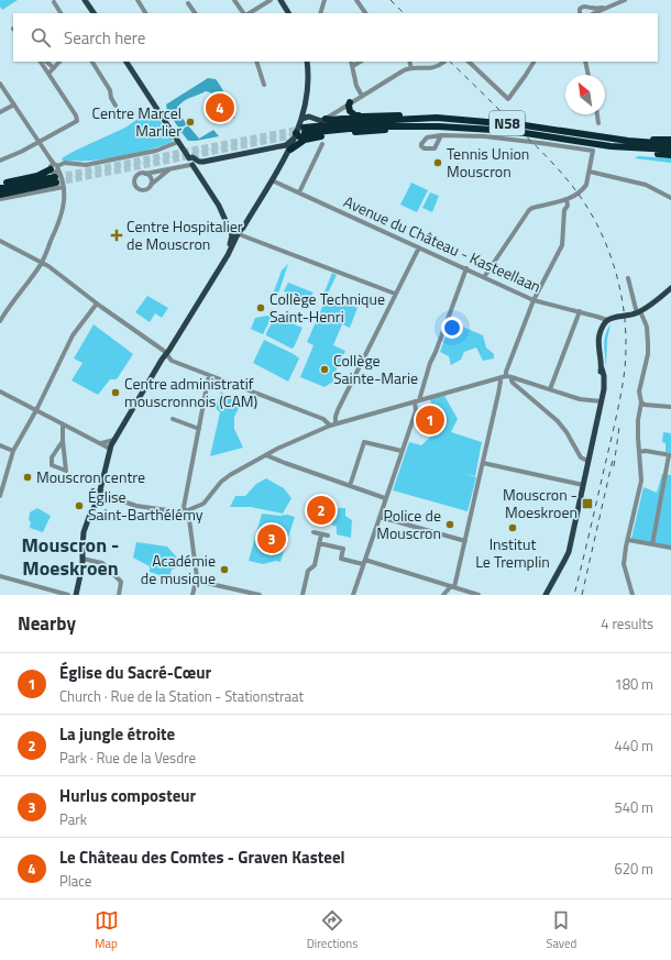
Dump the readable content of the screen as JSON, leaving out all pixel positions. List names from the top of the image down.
{
  "streets": {
    "highway": ["N58"],
    "street": ["Avenue du Château - Kasteellaan"]
  },
  "districts": ["Mouscron - Moeskroen"],
  "places": {
    "other": [
      "Centre Marcel Marlier",
      "Tennis Union Mouscron",
      "Collège Technique Saint-Henri",
      "Collège Sainte-Marie",
      "Centre administratif mouscronnois (CAM)",
      "Mouscron centre",
      "Église Saint-Barthélémy",
      "Police de Mouscron",
      "Institut Le Tremplin",
      "Académie de musique"
    ],
    "health": ["Centre Hospitalier de Mouscron"],
    "transit": ["Mouscron - Moeskroen"]
  },
  "north": "top left",
  "page": {
    "search": "Search here",
    "pins": [
      "4",
      "1",
      "2",
      "3"
    ],
    "heading": ["Nearby", "4 results"],
    "list": [
      {
        "mark": "1",
        "name": "Église du Sacré-Cœur",
        "note": "Church · Rue de la Station - Stationstraat",
        "value": "180 m"
      },
      {
        "mark": "2",
        "name": "La jungle étroite",
        "note": "Park · Rue de la Vesdre",
        "value": "440 m"
      },
      {
        "mark": "3",
        "name": "Hurlus composteur",
        "note": "Park",
        "value": "540 m"
      },
      {
        "mark": "4",
        "name": "Le Château des Comtes - Graven Kasteel",
        "note": "Place",
        "value": "620 m"
      }
    ],
    "nav": ["Map", "Directions", "Saved"]
  }
}
